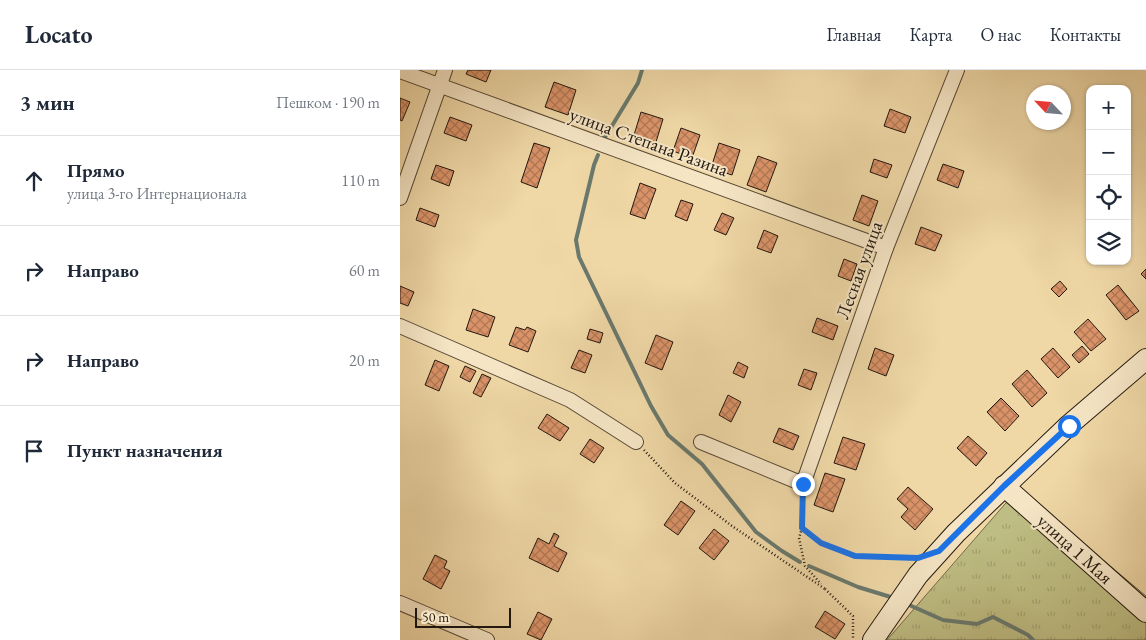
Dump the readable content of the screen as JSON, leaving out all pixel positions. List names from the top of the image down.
{
  "streets": {
    "main road": ["улица 1 Мая"],
    "street": ["улица Степана Разина", "Лесная улица"]
  },
  "crossings": [
    ["улица Степана Разина", "Лесная улица"]
  ],
  "scale_bar": "50 m",
  "north": "top left",
  "page": {
    "header": "Locato",
    "nav": [
      "Главная",
      "Карта",
      "О нас",
      "Контакты"
    ],
    "heading": ["3 мин", "Пешком · 190 m"],
    "map_buttons": ["+", "−"],
    "list": [
      ["Прямо", "улица 3-го Интернационала", "110 m"],
      ["Направо", "60 m"],
      ["Направо", "20 m"],
      "Пункт назначения"
    ],
    "scale": "50 m"
  }
}
